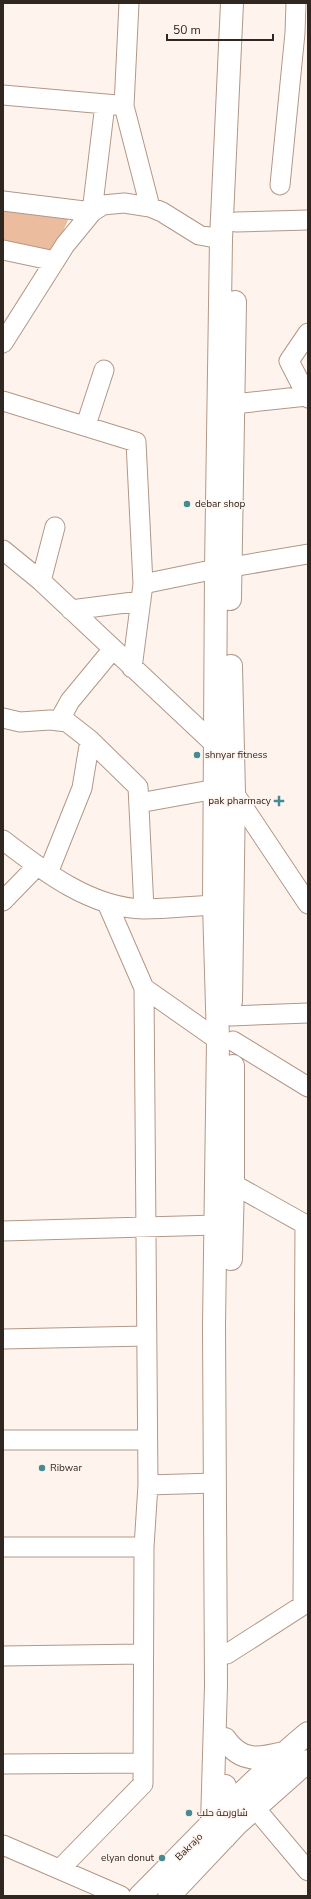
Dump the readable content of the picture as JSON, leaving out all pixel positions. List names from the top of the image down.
{
  "streets": {
    "main road": ["Bakrajo"]
  },
  "places": {
    "other": [
      "debar shop",
      "shnyar fitness",
      "Ribwar",
      "شاورمة حلب",
      "elyan donut"
    ],
    "health": ["pak pharmacy"]
  },
  "scale_bar": "50 m"
}
